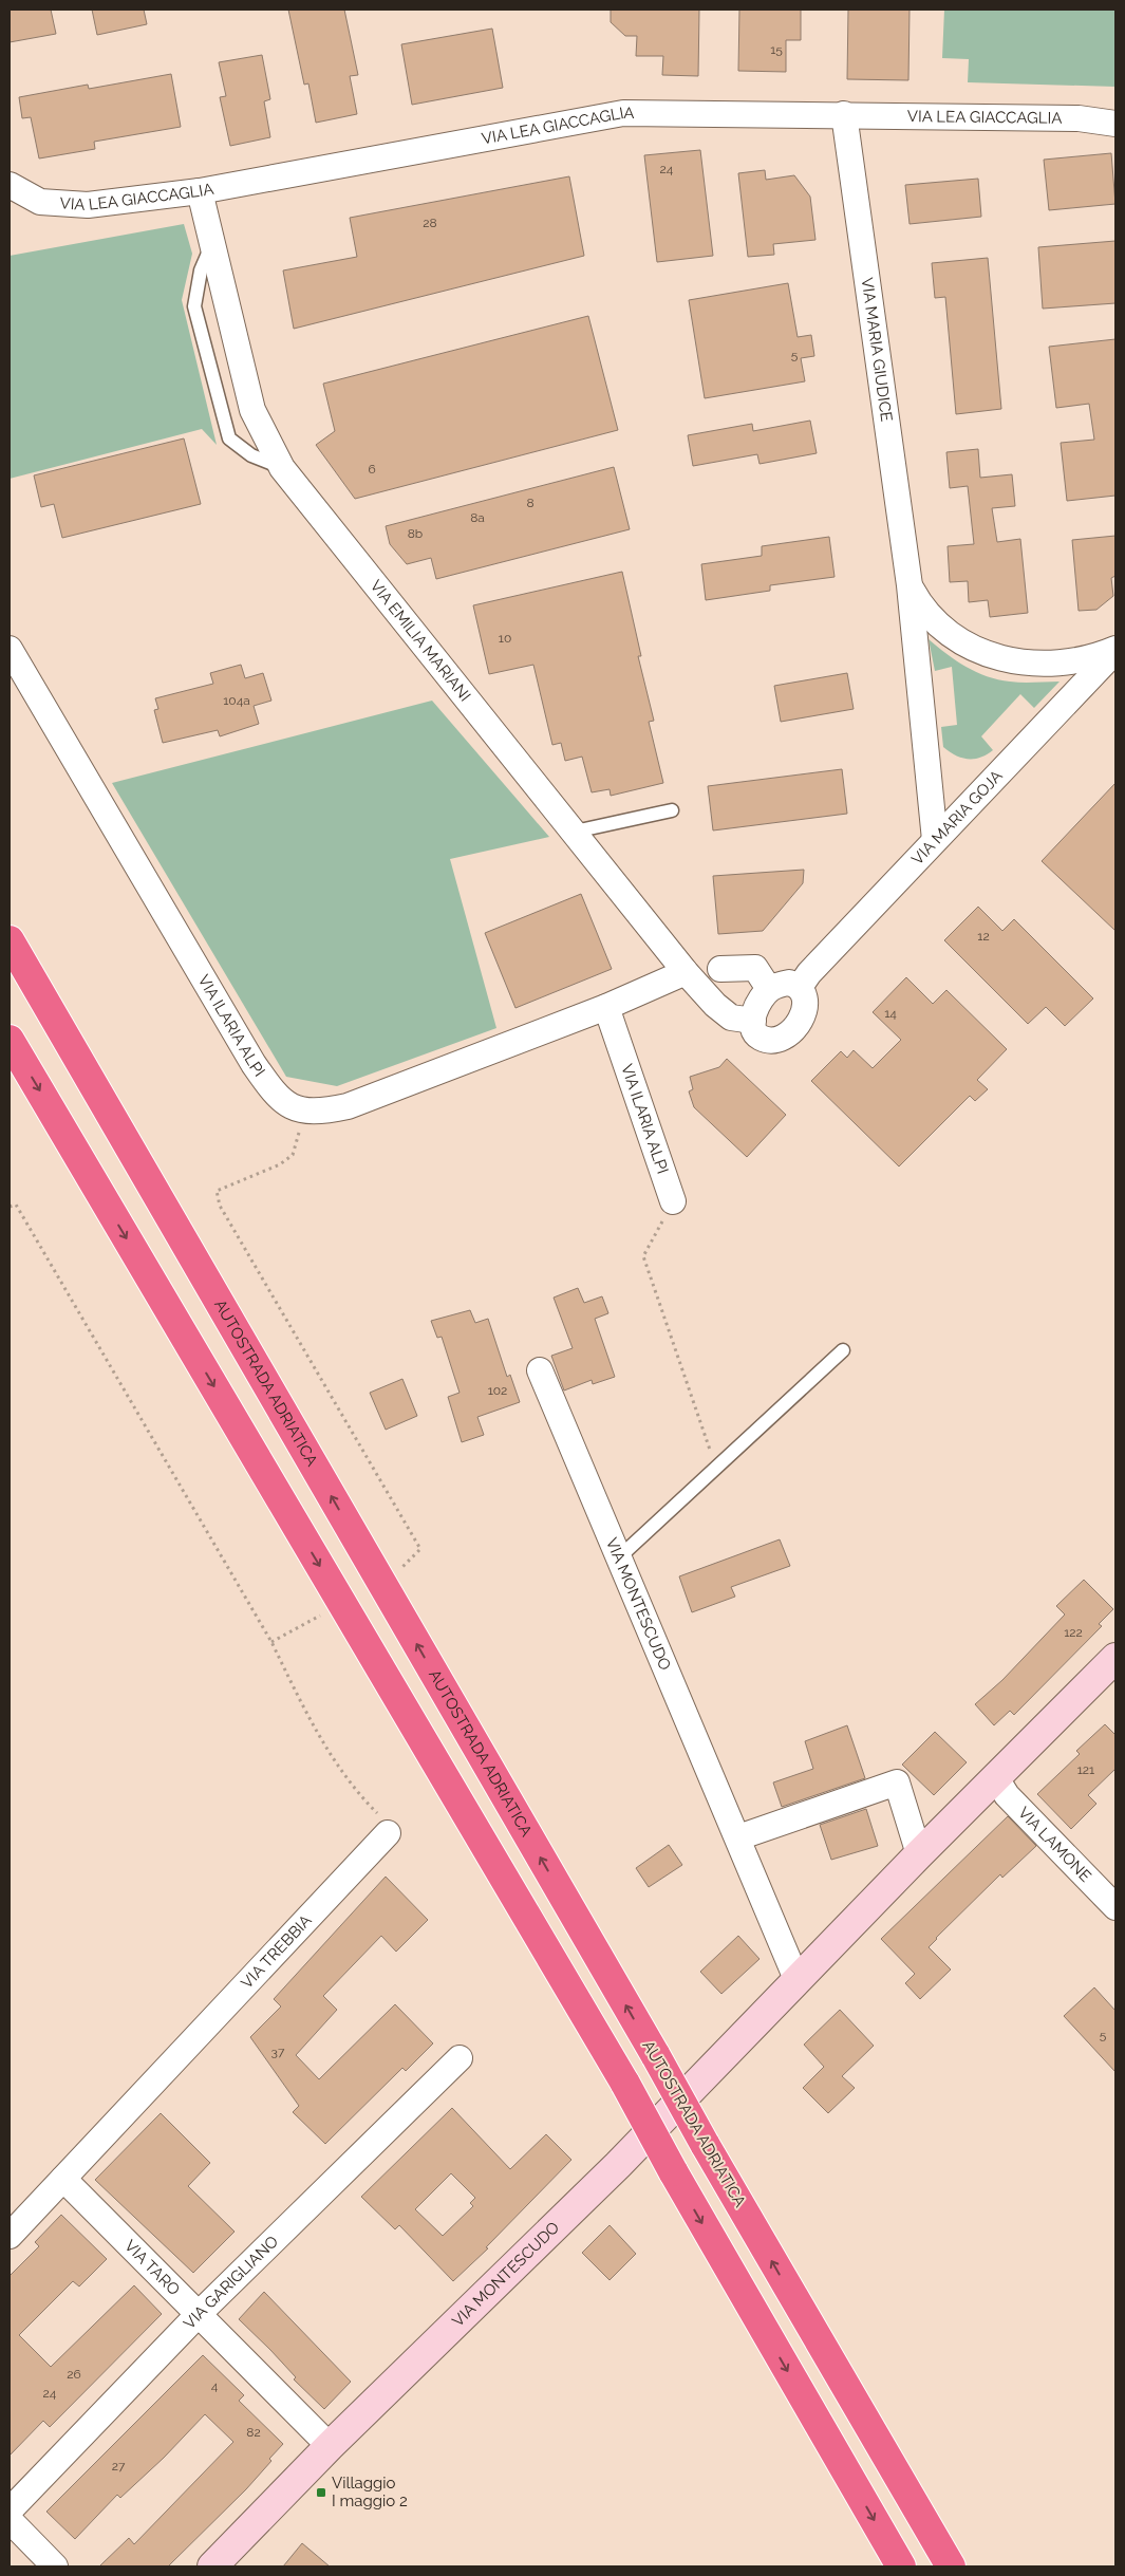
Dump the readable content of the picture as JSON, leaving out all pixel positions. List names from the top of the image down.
{
  "streets": {
    "highway": ["AUTOSTRADA ADRIATICA"],
    "street": [
      "VIA LEA GIACCAGLIA",
      "VIA MARIA GIUDICE",
      "VIA EMILIA MARIANI",
      "VIA MARIA GOJA",
      "VIA ILARIA ALPI",
      "VIA MONTESCUDO",
      "VIA LAMONE",
      "VIA TREBBIA",
      "VIA TARO",
      "VIA GARIGLIANO"
    ]
  },
  "crossings": [
    ["VIA LEA GIACCAGLIA", "VIA MARIA GIUDICE"],
    ["VIA LEA GIACCAGLIA", "VIA EMILIA MARIANI"],
    ["VIA MARIA GIUDICE", "VIA MARIA GOJA"],
    ["VIA EMILIA MARIANI", "VIA MARIA GOJA"],
    ["VIA EMILIA MARIANI", "VIA ILARIA ALPI"],
    ["VIA MONTESCUDO", "VIA LAMONE"],
    ["VIA MONTESCUDO", "VIA TARO"],
    ["VIA TREBBIA", "VIA TARO"],
    ["VIA TARO", "VIA GARIGLIANO"]
  ],
  "places": {
    "transit": ["Villaggio I maggio 2"]
  },
  "house_numbers": [
    "15",
    "24",
    "28",
    "5",
    "6",
    "8",
    "8a",
    "8b",
    "10",
    "104a",
    "12",
    "14",
    "102",
    "122",
    "121",
    "5",
    "37",
    "26",
    "4",
    "24",
    "82",
    "27"
  ]
}
